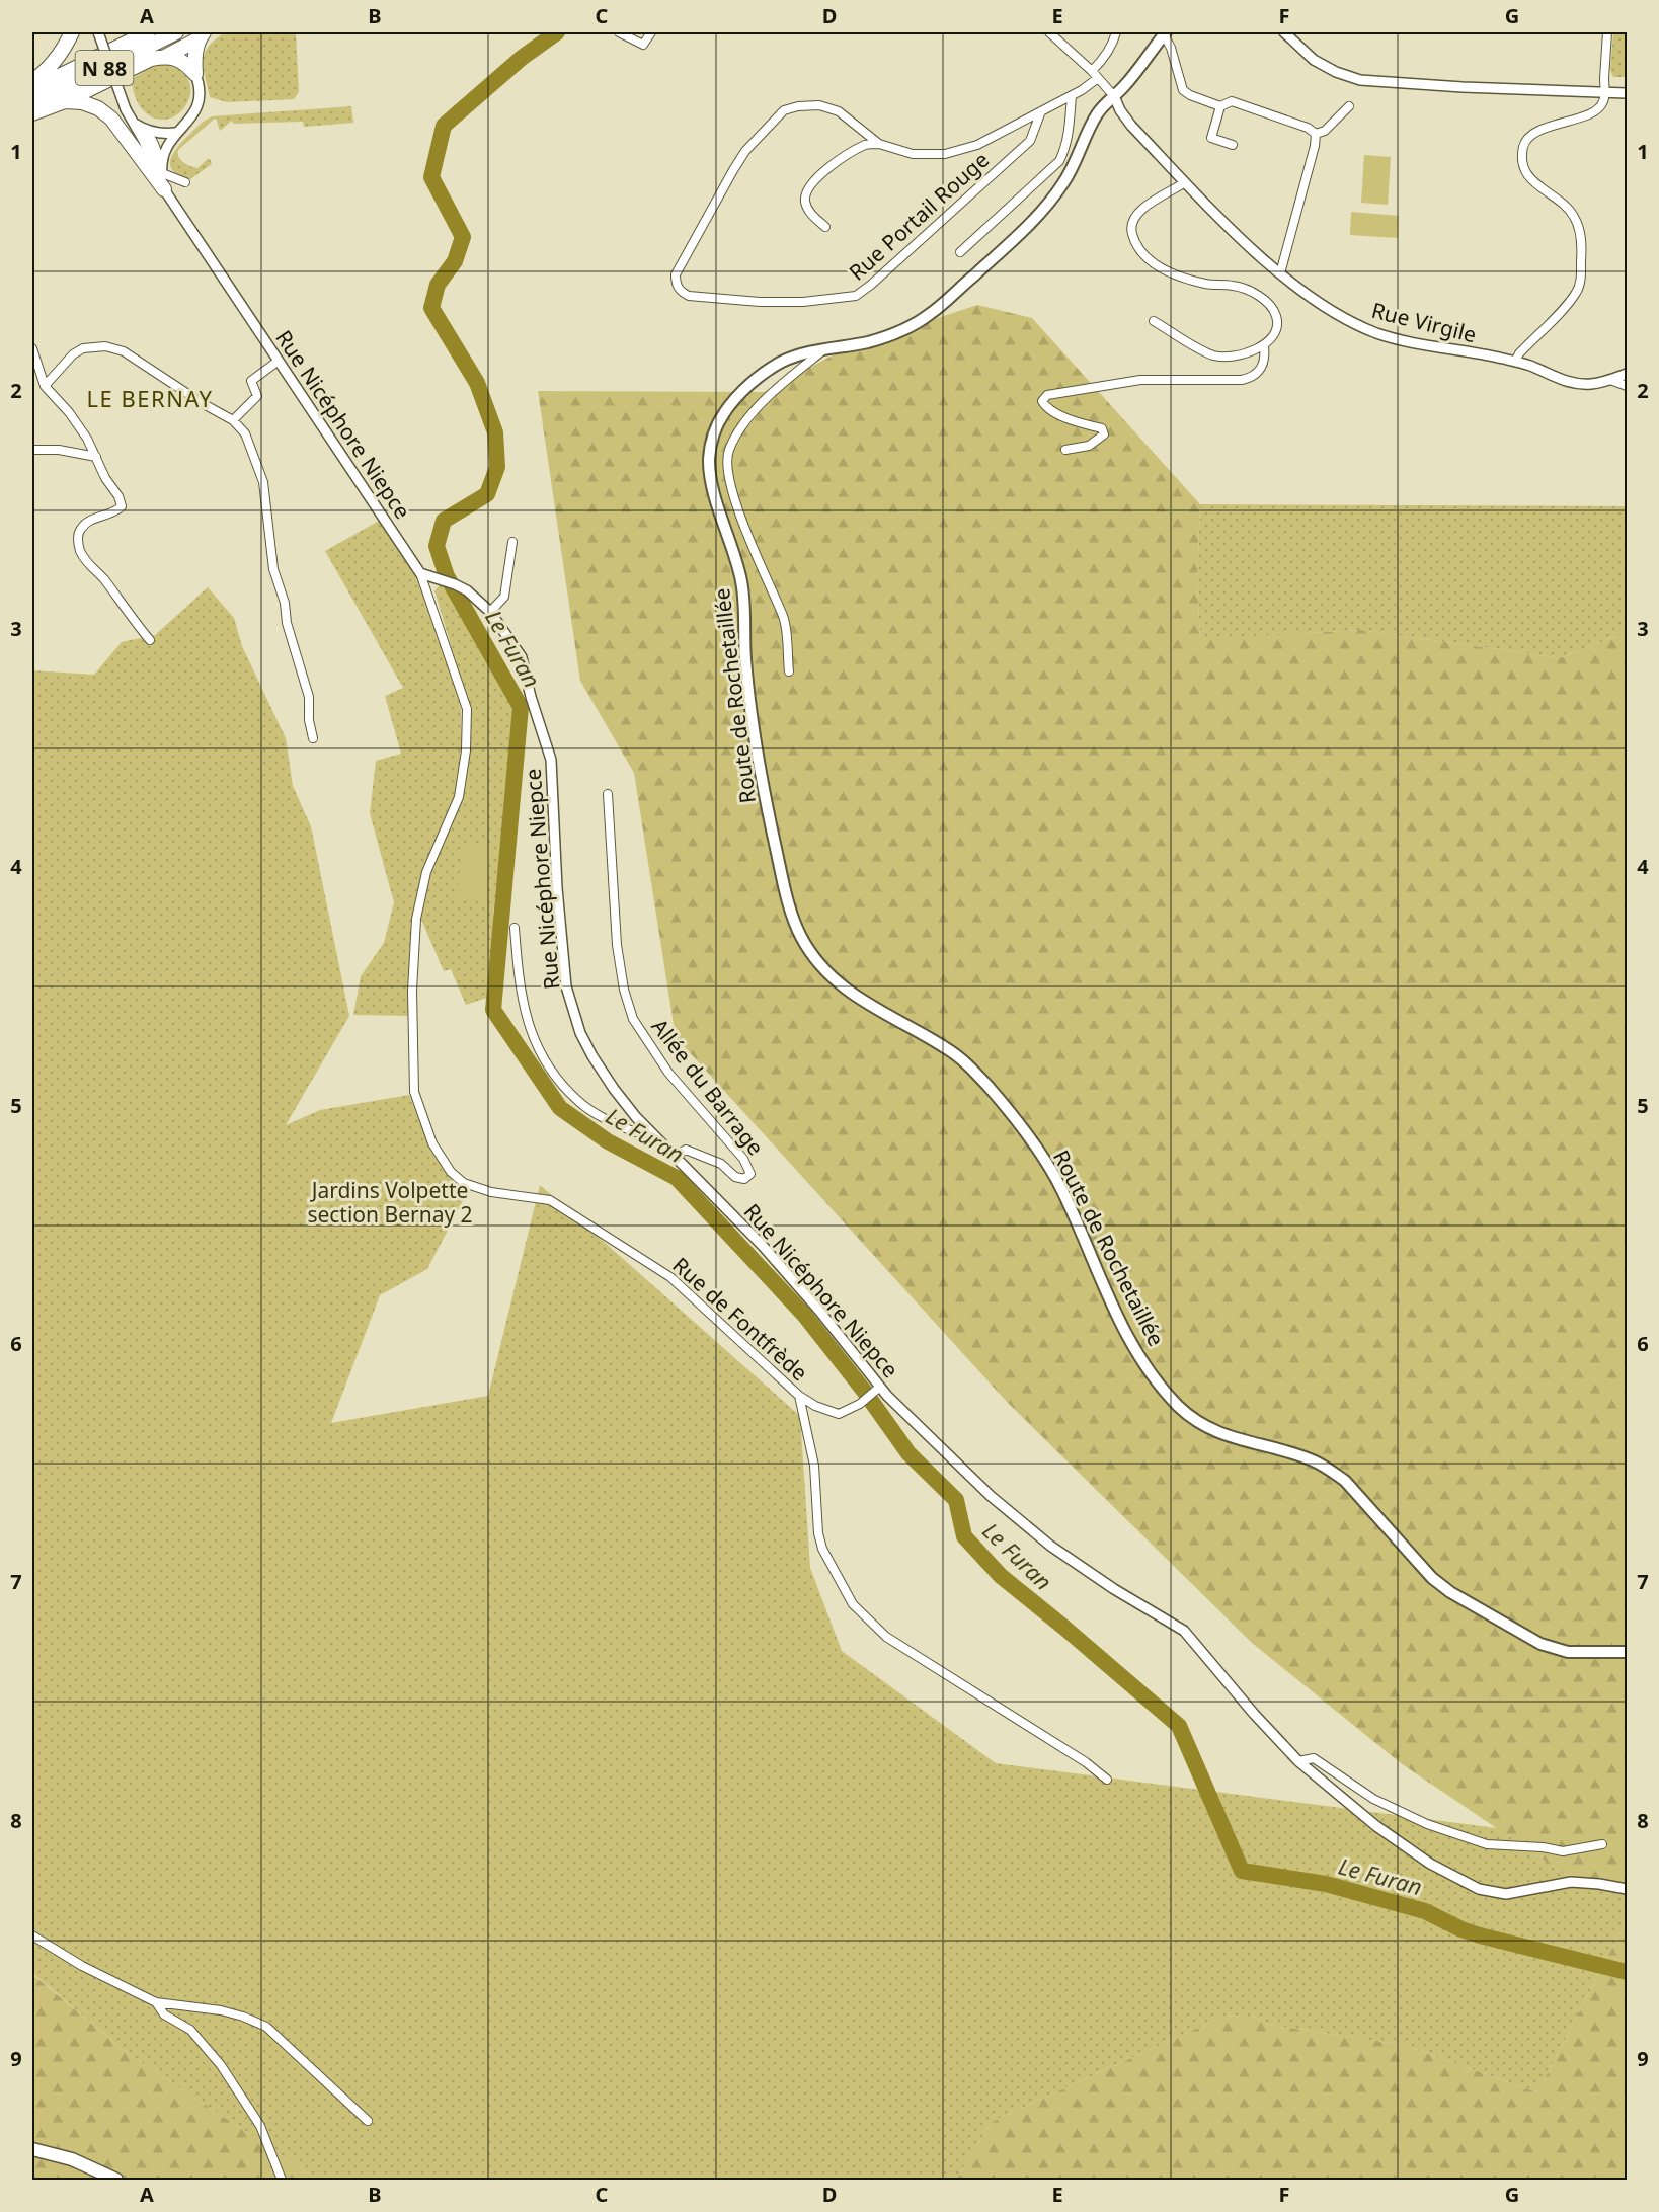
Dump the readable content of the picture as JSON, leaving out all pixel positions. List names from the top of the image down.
{
  "streets": {
    "highway": ["N 88"],
    "main road": ["Route de Rochetaillée"],
    "street": [
      "Rue Portail Rouge",
      "Rue Virgile",
      "Rue Nicéphore Niepce",
      "Allée du Barrage",
      "Rue de Fontfrède"
    ]
  },
  "crossings": [
    ["Rue Virgile", "Route de Rochetaillée"],
    ["Rue Nicéphore Niepce", "Allée du Barrage"],
    ["Rue Nicéphore Niepce", "Rue de Fontfrède"]
  ],
  "districts": ["LE BERNAY"],
  "water": ["Le Furan"],
  "parks": ["Jardins Volpette section Bernay 2"],
  "grid": {
    "columns": [
      "A",
      "B",
      "C",
      "D",
      "E",
      "F",
      "G"
    ],
    "rows": [
      "1",
      "2",
      "3",
      "4",
      "5",
      "6",
      "7",
      "8",
      "9"
    ]
  }
}
